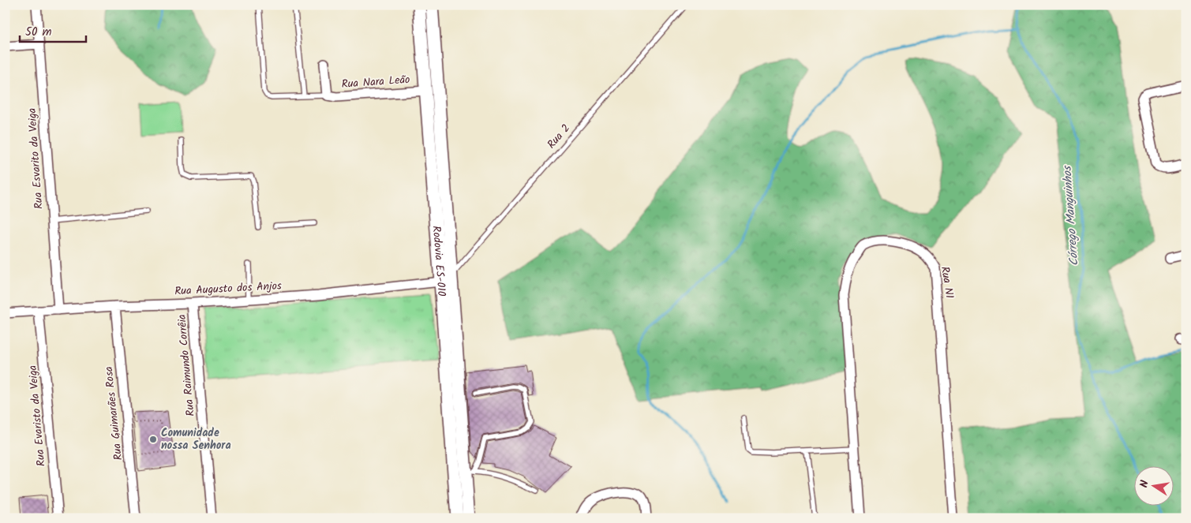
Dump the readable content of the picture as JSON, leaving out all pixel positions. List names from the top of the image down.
{
  "streets": {
    "main road": ["Rodovia ES-010"],
    "street": [
      "Rua Nara Leão",
      "Rua Esvarito da Veiga",
      "Rua N1",
      "Rua Augusto dos Anjos",
      "Rua Raimundo Corrêia",
      "Rua Guimarães Rosa",
      "Rua Evaristo da Veiga"
    ],
    "lane": ["Rua 2"]
  },
  "crossings": [
    ["Rua Nara Leão", "Rodovia ES-010"],
    ["Rua 2", "Rodovia ES-010"],
    ["Rua 2", "Rua Augusto dos Anjos"],
    ["Rua Esvarito da Veiga", "Rua Augusto dos Anjos"],
    ["Rodovia ES-010", "Rua Augusto dos Anjos"],
    ["Rua Augusto dos Anjos", "Rua Raimundo Corrêia"],
    ["Rua Augusto dos Anjos", "Rua Guimarães Rosa"],
    ["Rua Augusto dos Anjos", "Rua Evaristo da Veiga"]
  ],
  "water": ["Córrego Manguinhos"],
  "places": ["Comunidade nossa Senhora"],
  "scale_bar": "50 m",
  "north": "left"
}
